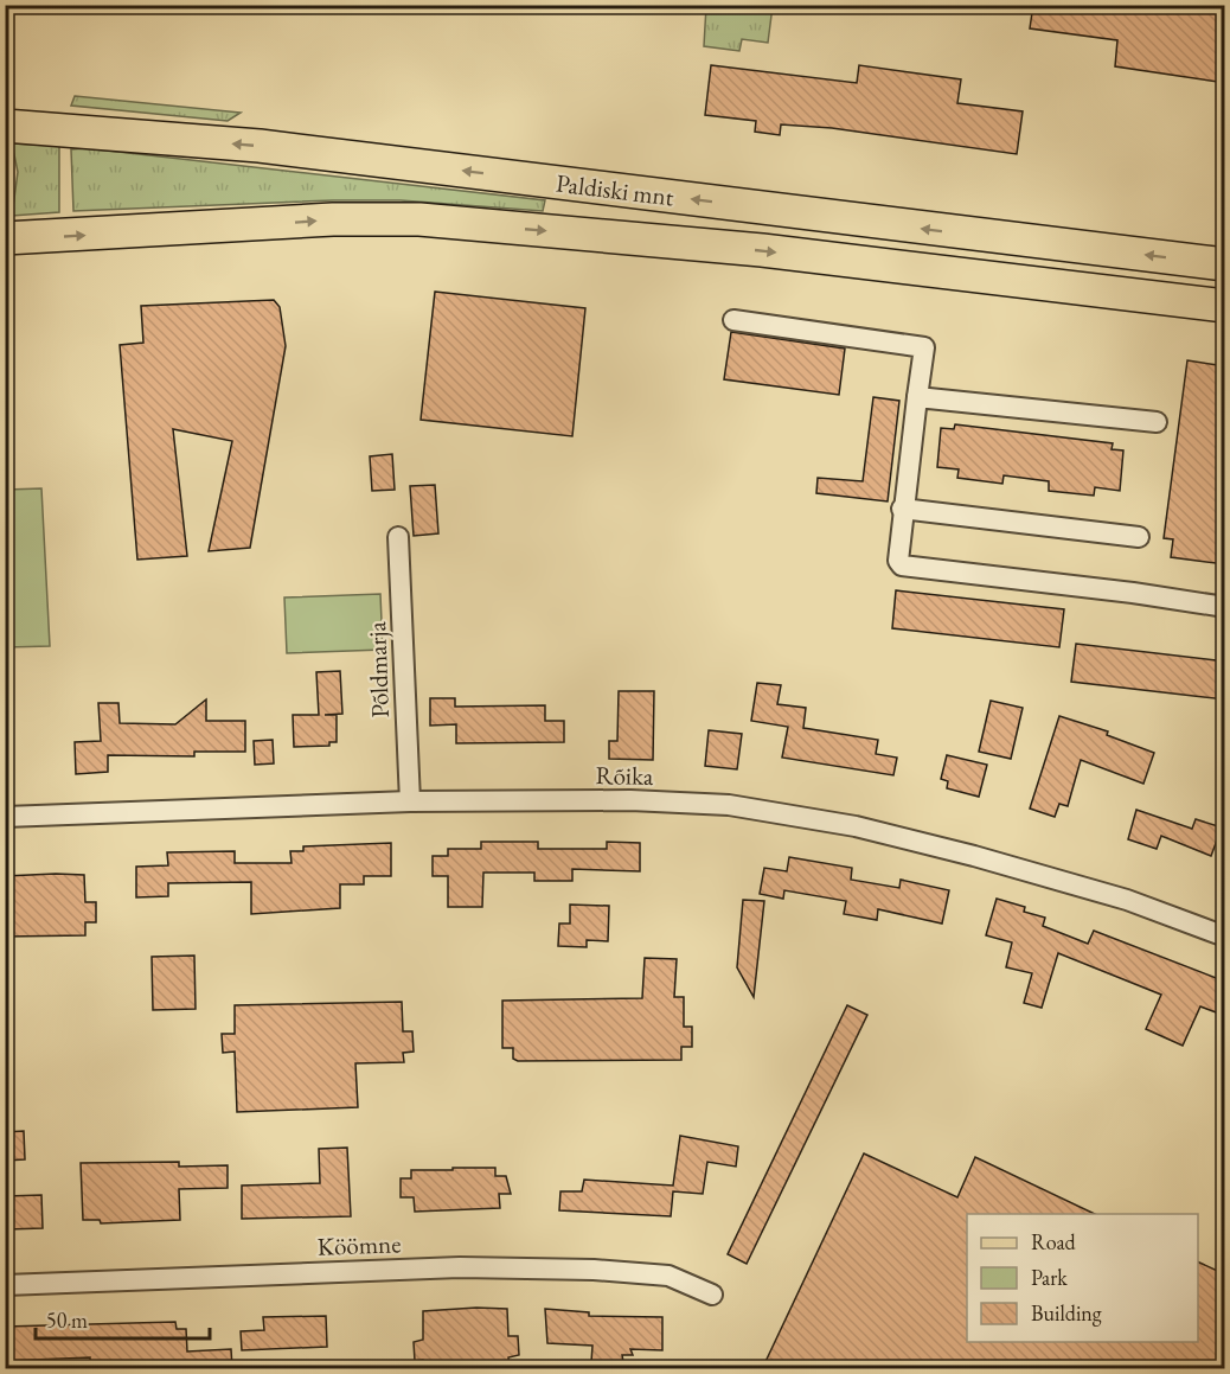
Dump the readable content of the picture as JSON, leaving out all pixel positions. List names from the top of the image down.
{
  "streets": {
    "main road": ["Paldiski mnt"],
    "street": ["Põldmarja", "Rõika", "Köömne"]
  },
  "crossings": [
    ["Põldmarja", "Rõika"]
  ],
  "legend": ["Road", "Park", "Building"],
  "scale_bar": "50 m"
}
